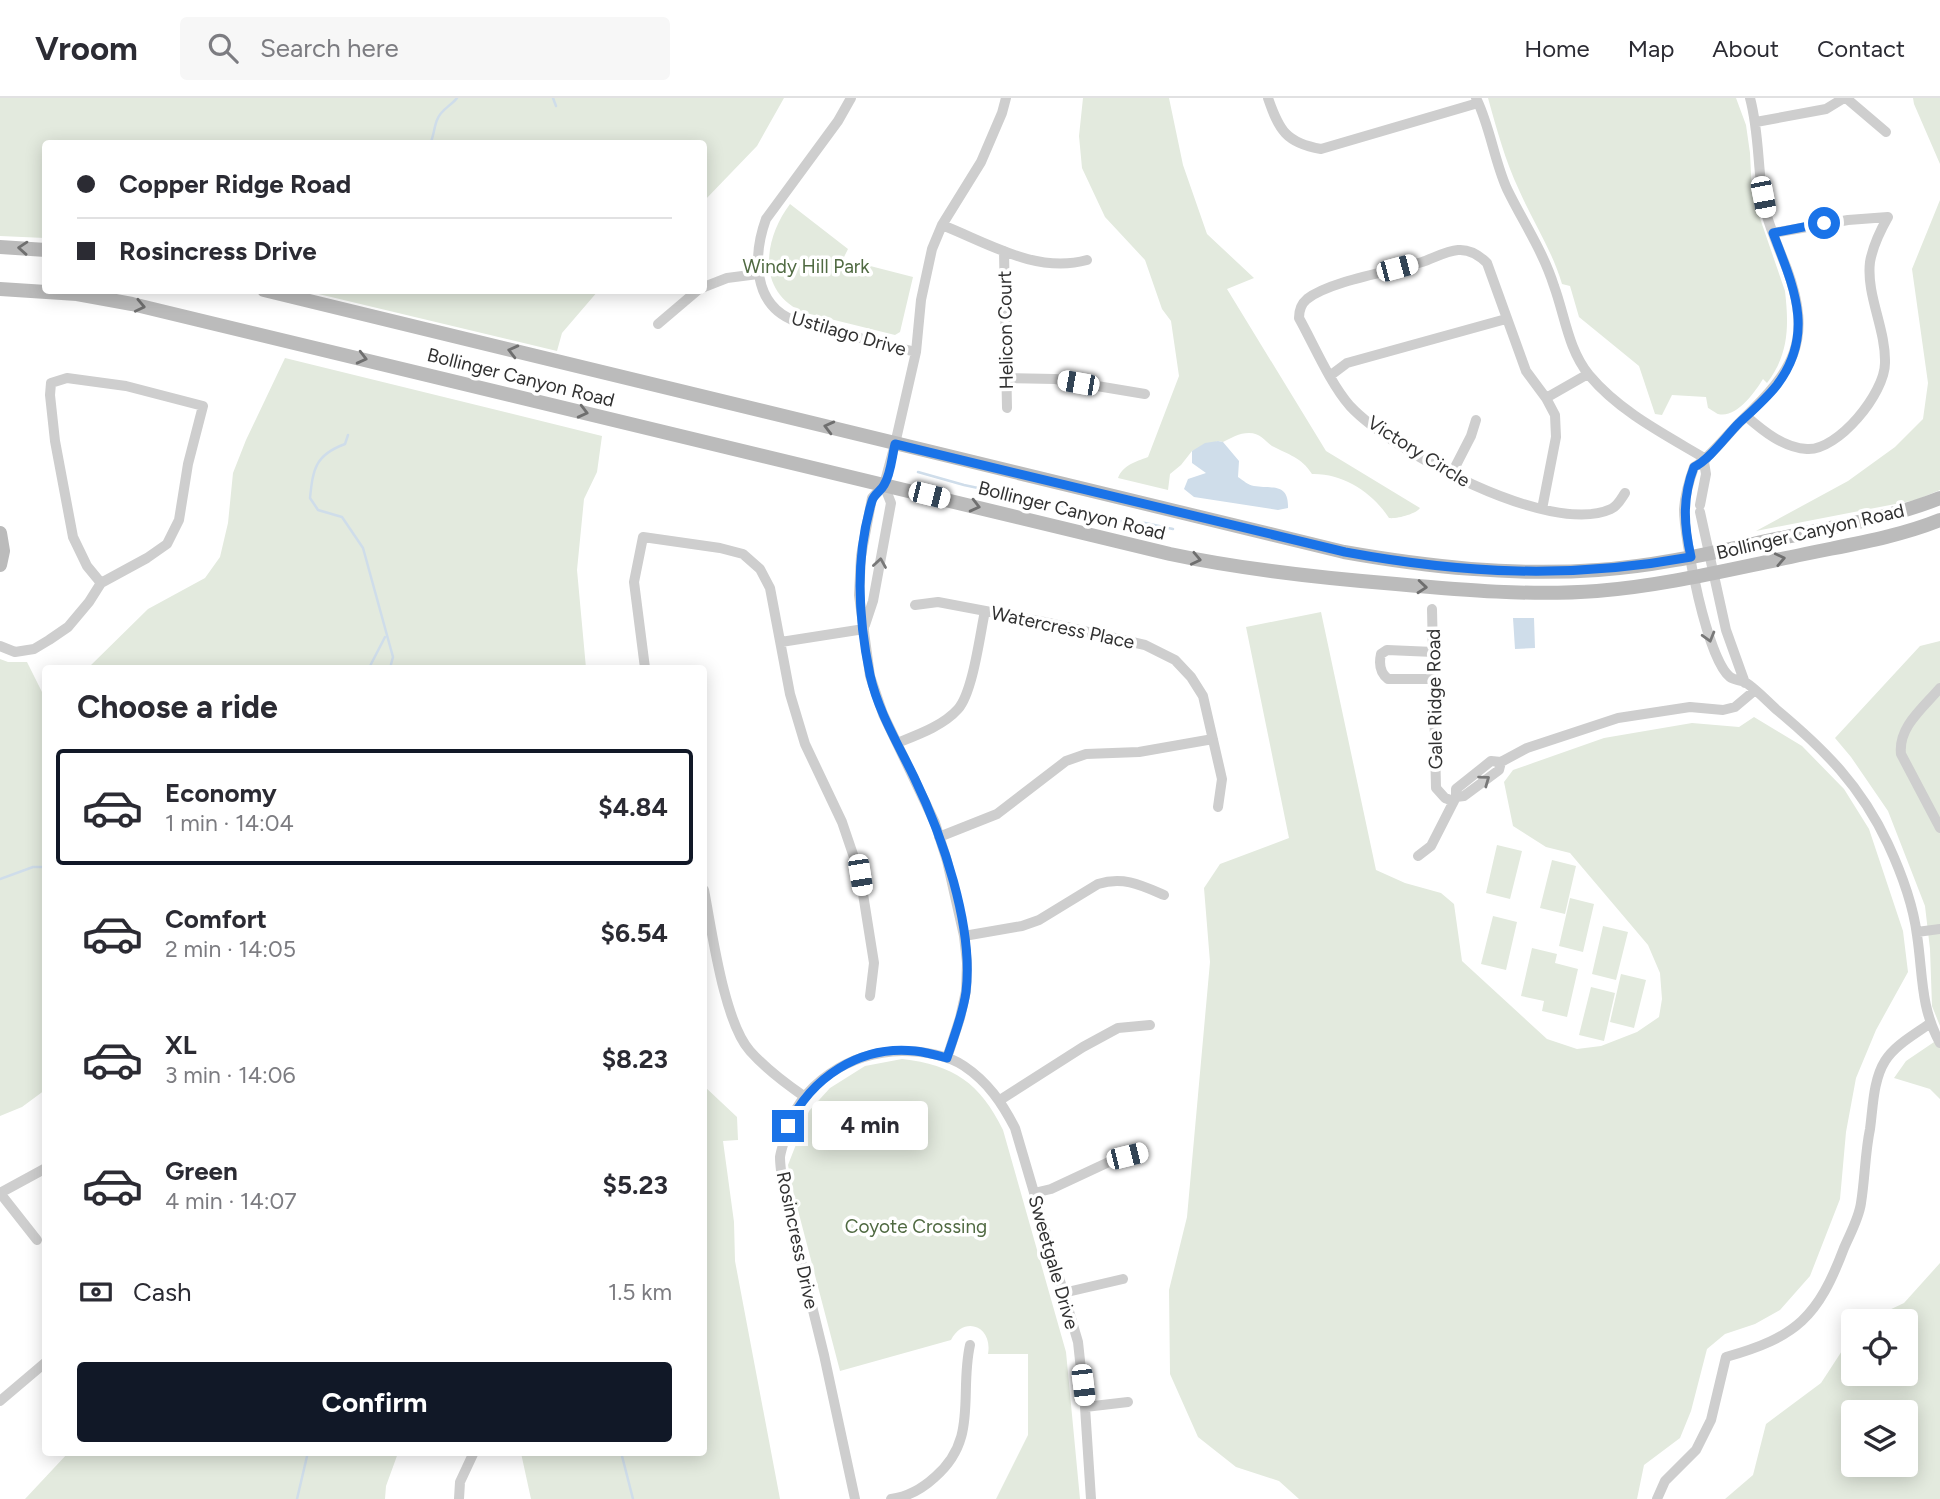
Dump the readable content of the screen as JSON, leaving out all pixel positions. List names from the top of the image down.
{
  "streets": {
    "main road": ["Bollinger Canyon Road"],
    "street": [
      "Helicon Court",
      "Ustilago Drive",
      "Victory Circle",
      "Watercress Place",
      "Gale Ridge Road",
      "Rosincress Drive",
      "Sweetgale Drive"
    ]
  },
  "crossings": [
    ["Rosincress Drive", "Sweetgale Drive"]
  ],
  "parks": ["Windy Hill Park", "Coyote Crossing"],
  "page": {
    "header": "Vroom",
    "search": "Search here",
    "nav": [
      "Home",
      "Map",
      "About",
      "Contact"
    ],
    "banner": ["Copper Ridge Road", "Rosincress Drive"],
    "heading": "Choose a ride",
    "list": [
      {
        "name": "Economy",
        "note": "1 min · 14:04",
        "value": "$4.84"
      },
      {
        "name": "Comfort",
        "note": "2 min · 14:05",
        "value": "$6.54"
      },
      {
        "name": "XL",
        "note": "3 min · 14:06",
        "value": "$8.23"
      },
      {
        "name": "Green",
        "note": "4 min · 14:07",
        "value": "$5.23"
      }
    ],
    "bubble": "4 min",
    "pay": ["Cash", "1.5 km"],
    "buttons": "Confirm"
  }
}
